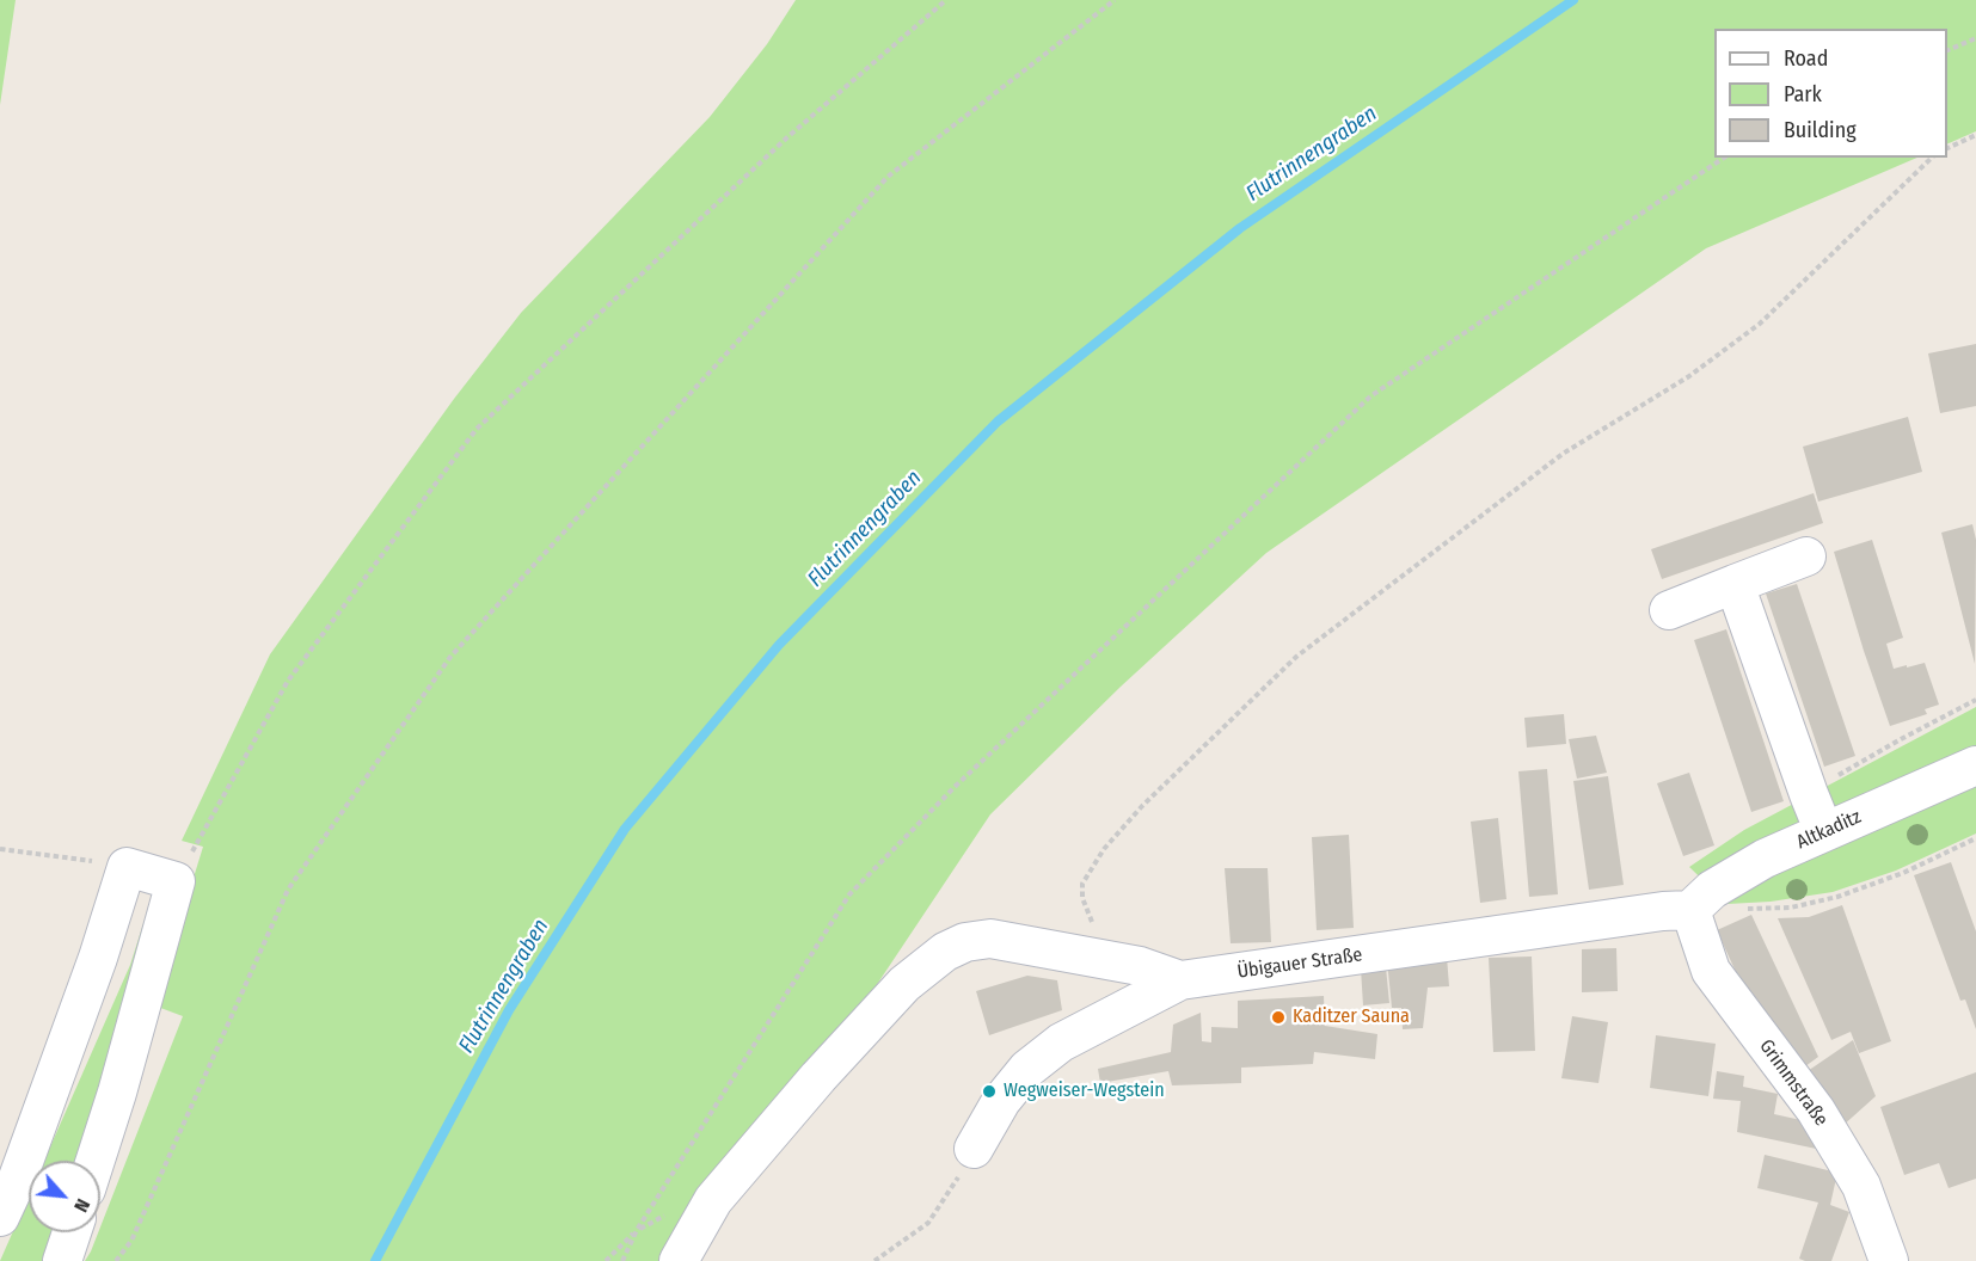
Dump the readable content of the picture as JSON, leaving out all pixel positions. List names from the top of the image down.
{
  "streets": {
    "street": ["Altkaditz", "Übigauer Straße", "Grimmstraße"]
  },
  "crossings": [
    ["Altkaditz", "Übigauer Straße"],
    ["Altkaditz", "Grimmstraße"],
    ["Übigauer Straße", "Grimmstraße"]
  ],
  "water": ["Flutrinnengraben"],
  "places": ["Kaditzer Sauna", "Wegweiser-Wegstein"],
  "legend": ["Road", "Park", "Building"],
  "north": "bottom right"
}
